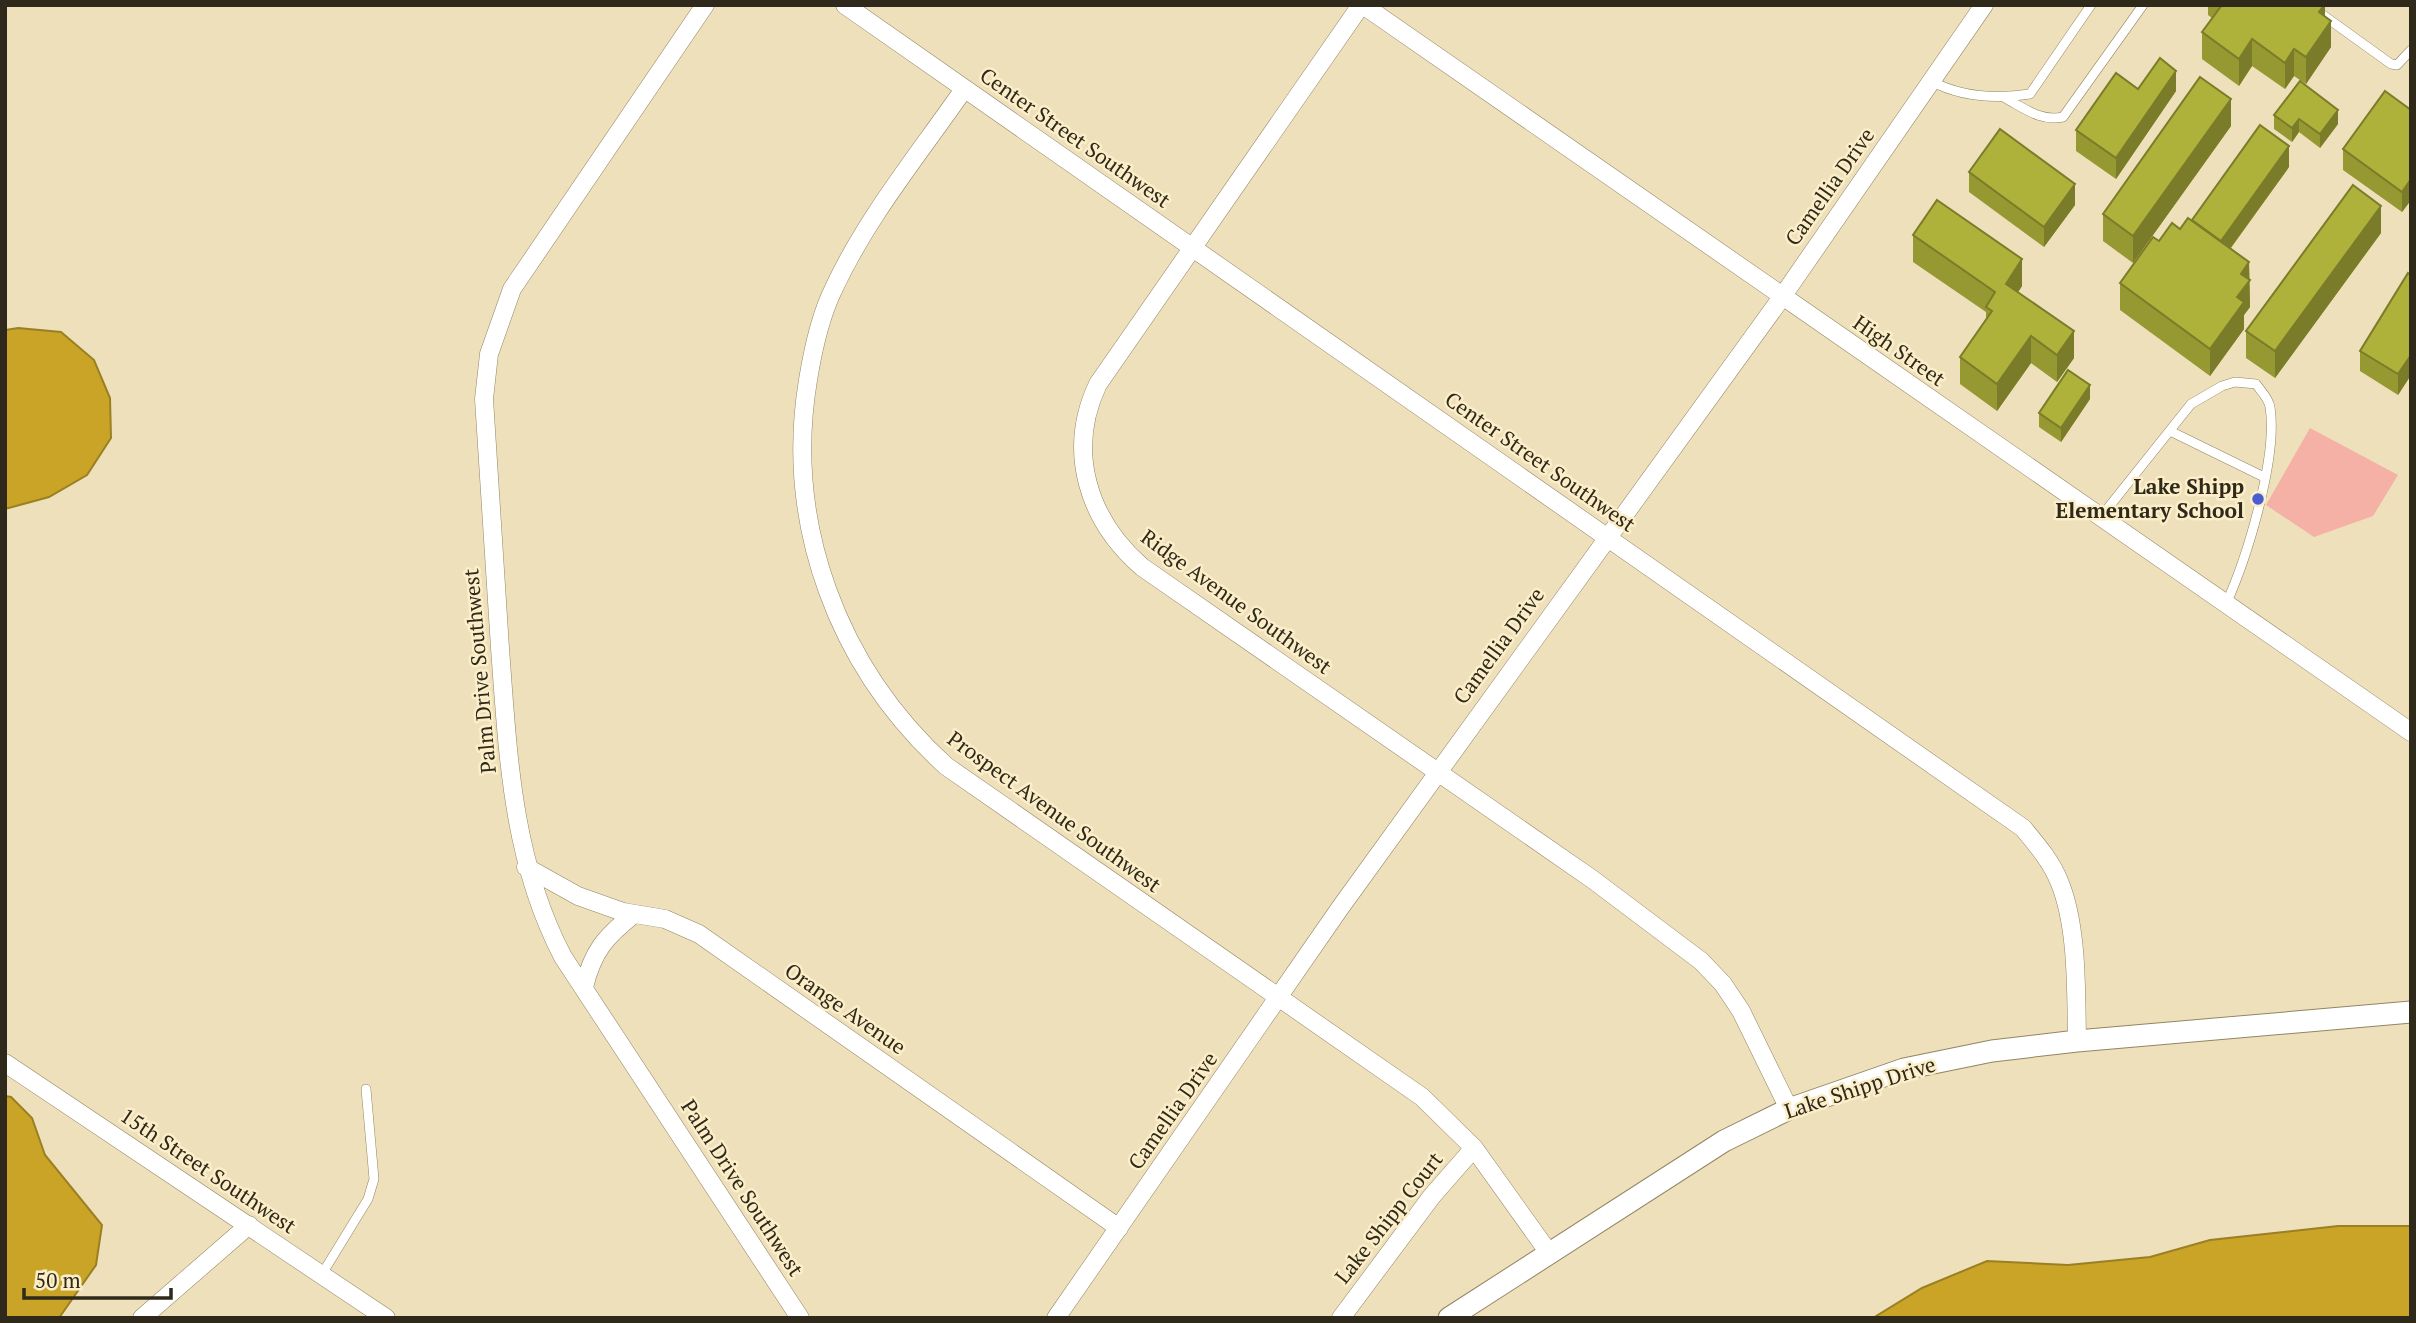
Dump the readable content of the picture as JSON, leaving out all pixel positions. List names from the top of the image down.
{
  "streets": {
    "street": [
      "Center Street Southwest",
      "Camellia Drive",
      "High Street",
      "Ridge Avenue Southwest",
      "Palm Drive Southwest",
      "Prospect Avenue Southwest",
      "Orange Avenue",
      "Lake Shipp Drive",
      "15th Street Southwest",
      "Lake Shipp Court"
    ]
  },
  "crossings": [
    ["Center Street Southwest", "Camellia Drive"],
    ["Center Street Southwest", "Ridge Avenue Southwest"],
    ["Center Street Southwest", "Prospect Avenue Southwest"],
    ["Center Street Southwest", "Lake Shipp Drive"],
    ["Camellia Drive", "High Street"],
    ["Camellia Drive", "Ridge Avenue Southwest"],
    ["Camellia Drive", "Prospect Avenue Southwest"],
    ["Camellia Drive", "Orange Avenue"],
    ["High Street", "Ridge Avenue Southwest"],
    ["Ridge Avenue Southwest", "Lake Shipp Drive"],
    ["Palm Drive Southwest", "Orange Avenue"],
    ["Prospect Avenue Southwest", "Lake Shipp Drive"],
    ["Prospect Avenue Southwest", "Lake Shipp Court"]
  ],
  "places": ["Lake Shipp Elementary School"],
  "scale_bar": "50 m"
}
